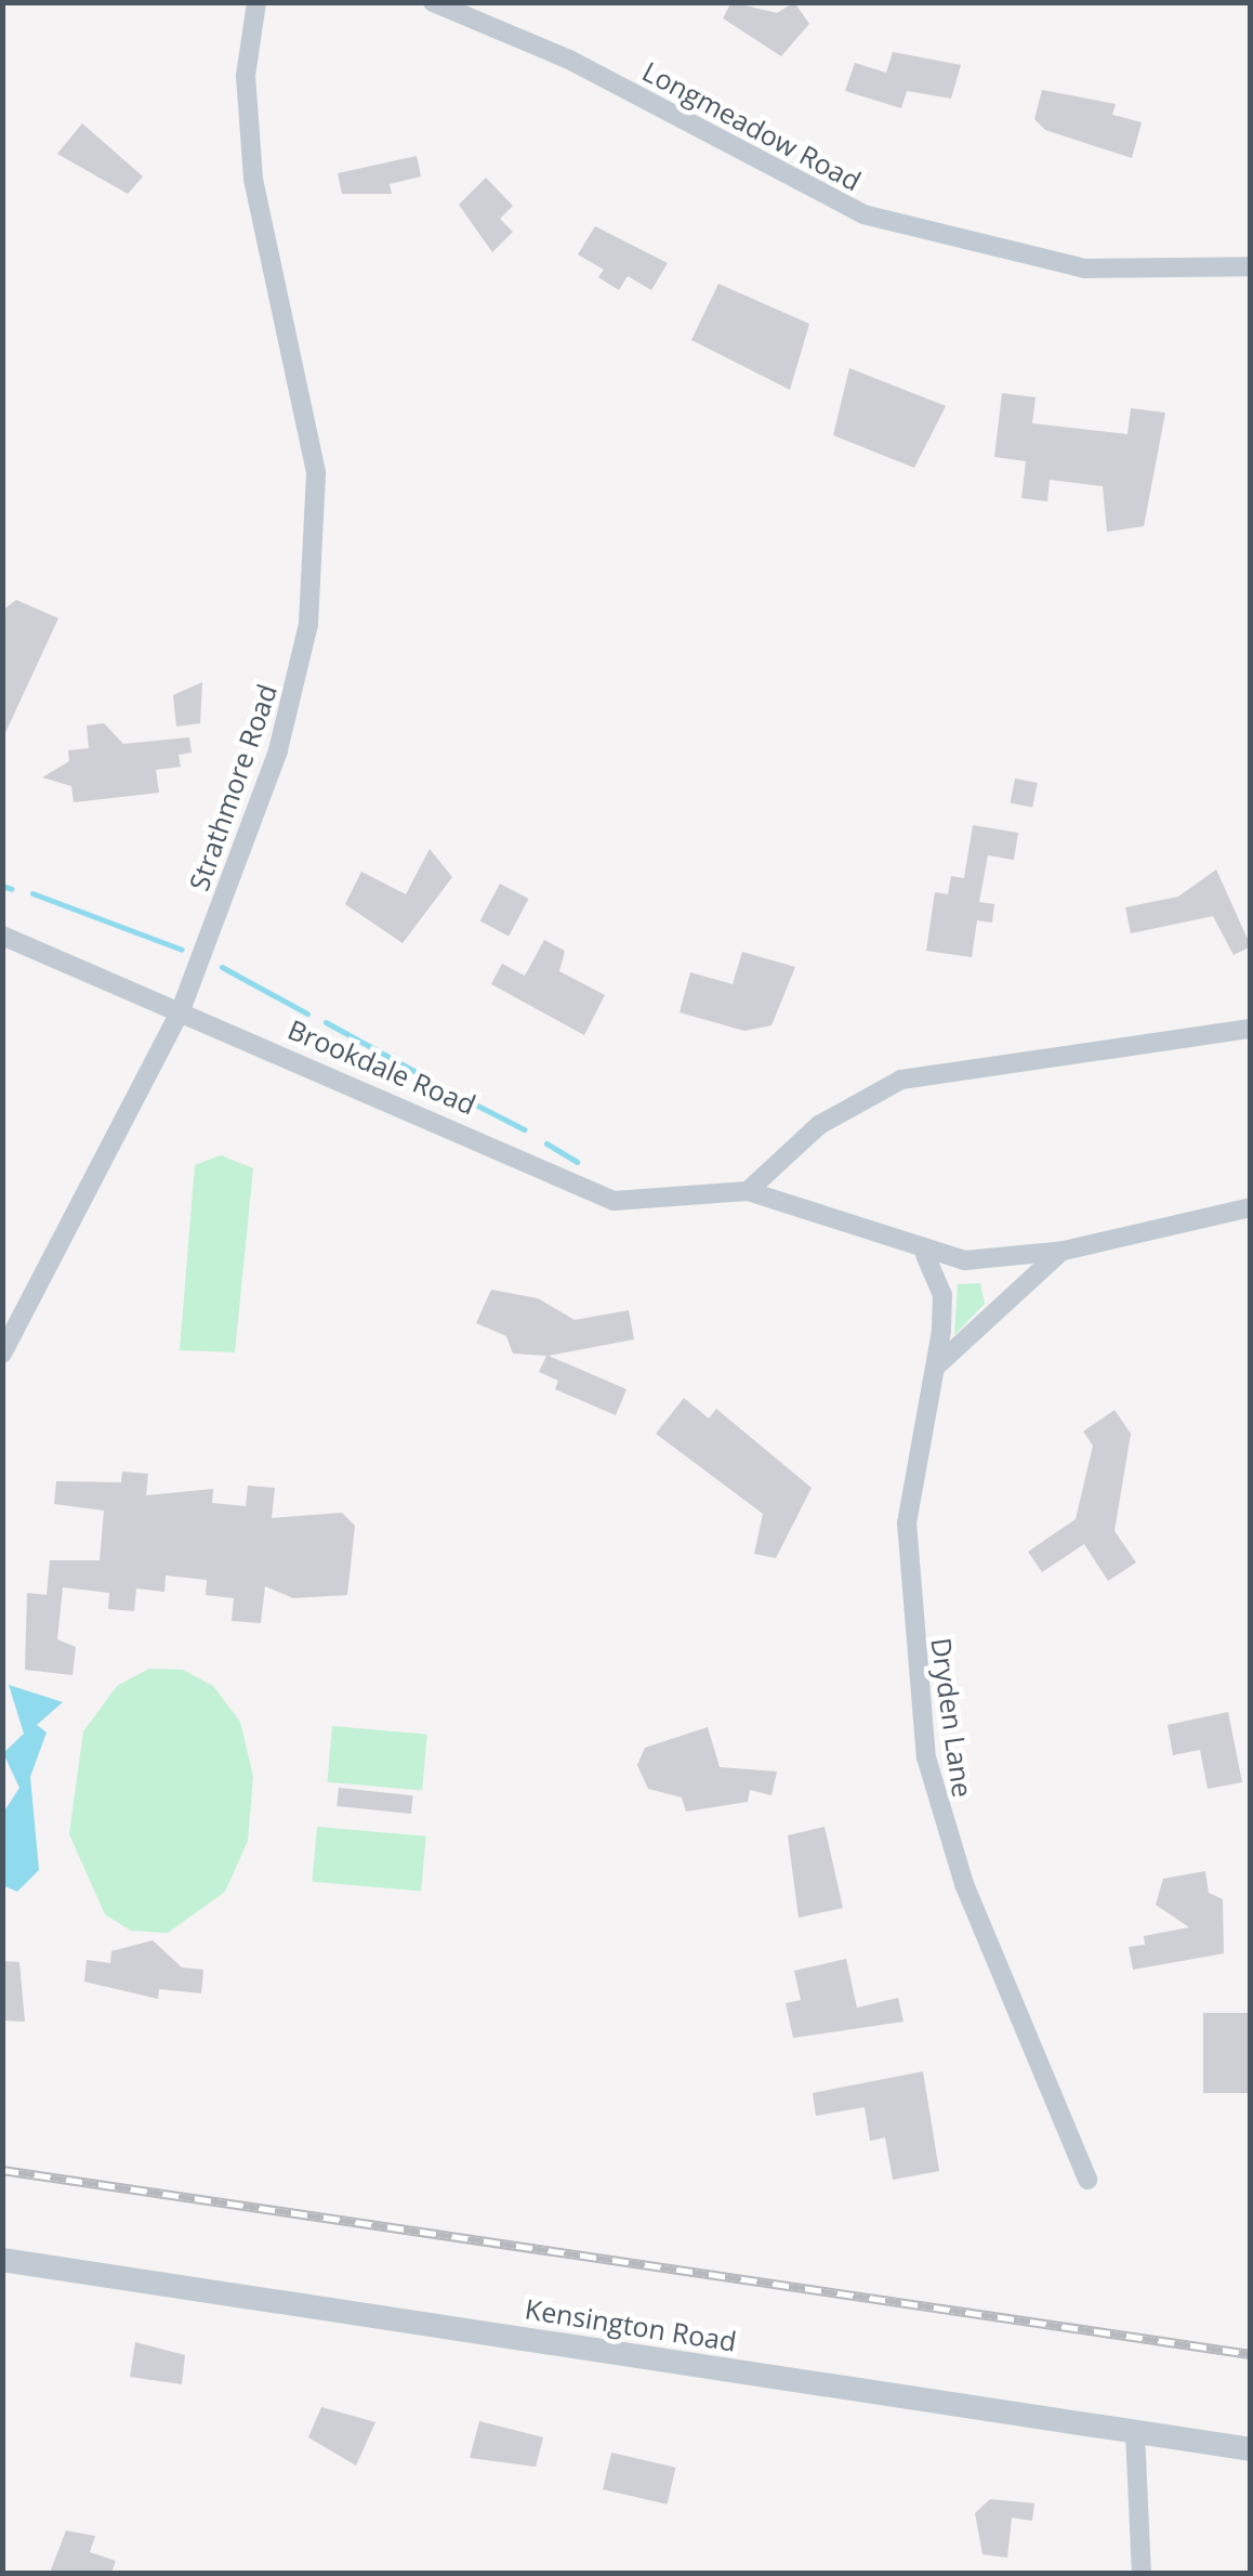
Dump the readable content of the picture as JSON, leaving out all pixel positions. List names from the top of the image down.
{
  "streets": {
    "street": [
      "Longmeadow Road",
      "Strathmore Road",
      "Brookdale Road",
      "Dryden Lane",
      "Kensington Road"
    ]
  },
  "crossings": [
    ["Strathmore Road", "Brookdale Road"],
    ["Brookdale Road", "Dryden Lane"]
  ]
}
